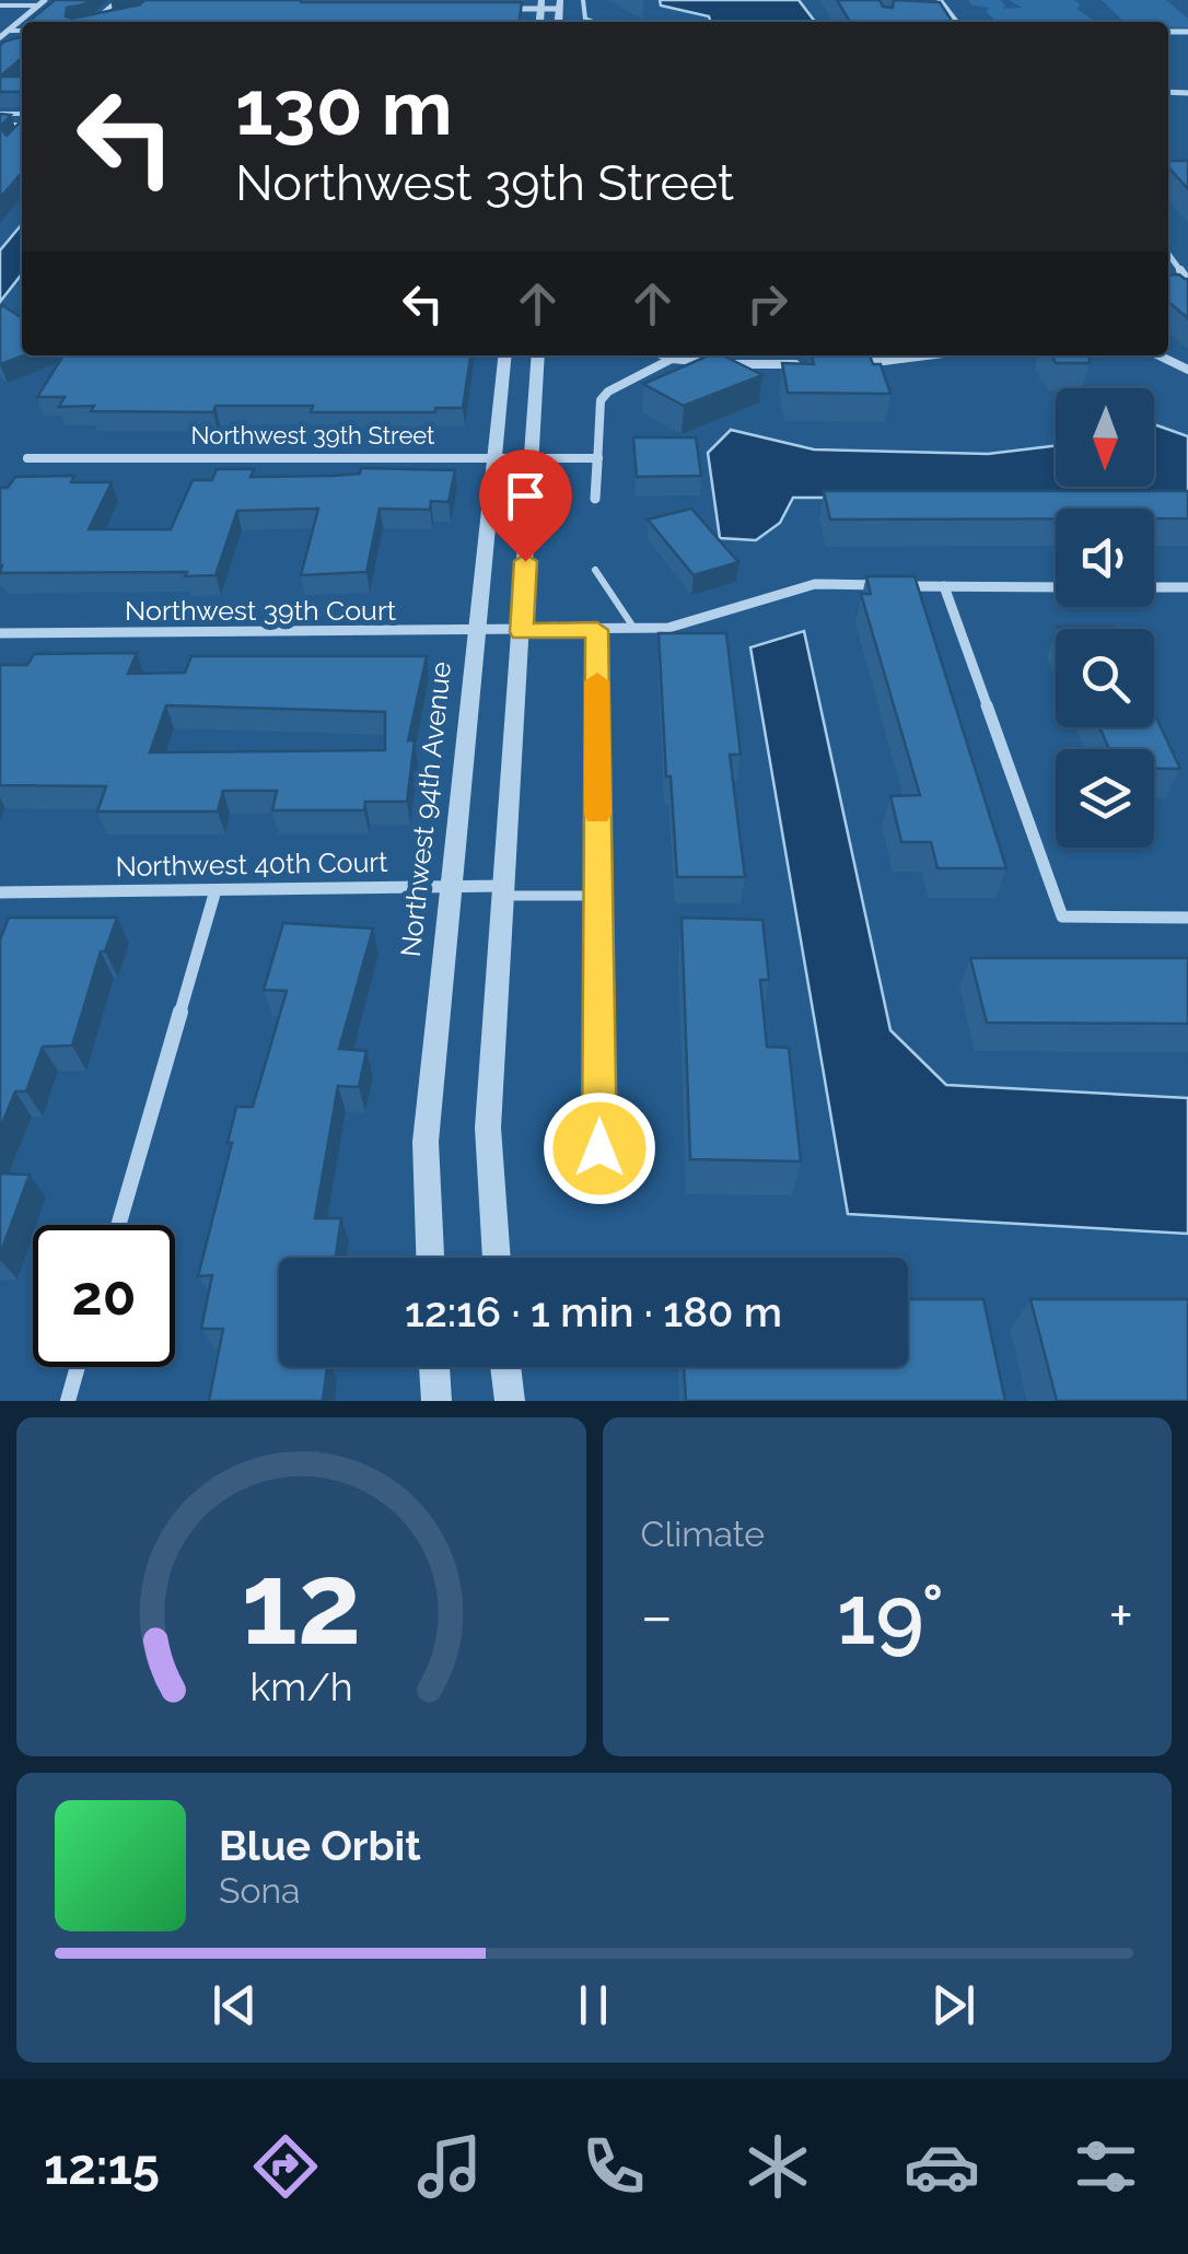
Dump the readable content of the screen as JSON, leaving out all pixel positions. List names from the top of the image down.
{
  "streets": {
    "street": [
      "Northwest 39th Street",
      "Northwest 39th Court",
      "Northwest 94th Avenue",
      "Northwest 40th Court"
    ]
  },
  "crossings": [
    ["Northwest 39th Street", "Northwest 94th Avenue"],
    ["Northwest 39th Court", "Northwest 94th Avenue"],
    ["Northwest 94th Avenue", "Northwest 40th Court"]
  ],
  "north": "bottom",
  "page": {
    "turn": ["130 m", "Northwest 39th Street"],
    "limit": "20",
    "trip": "12:16 · 1 min · 180 m",
    "tile": "Climate",
    "heat": ["−", "19°", "+"],
    "song": ["Blue Orbit", "Sona"],
    "tabs": "12:15",
    "gauge": ["12", "km/h"]
  }
}
